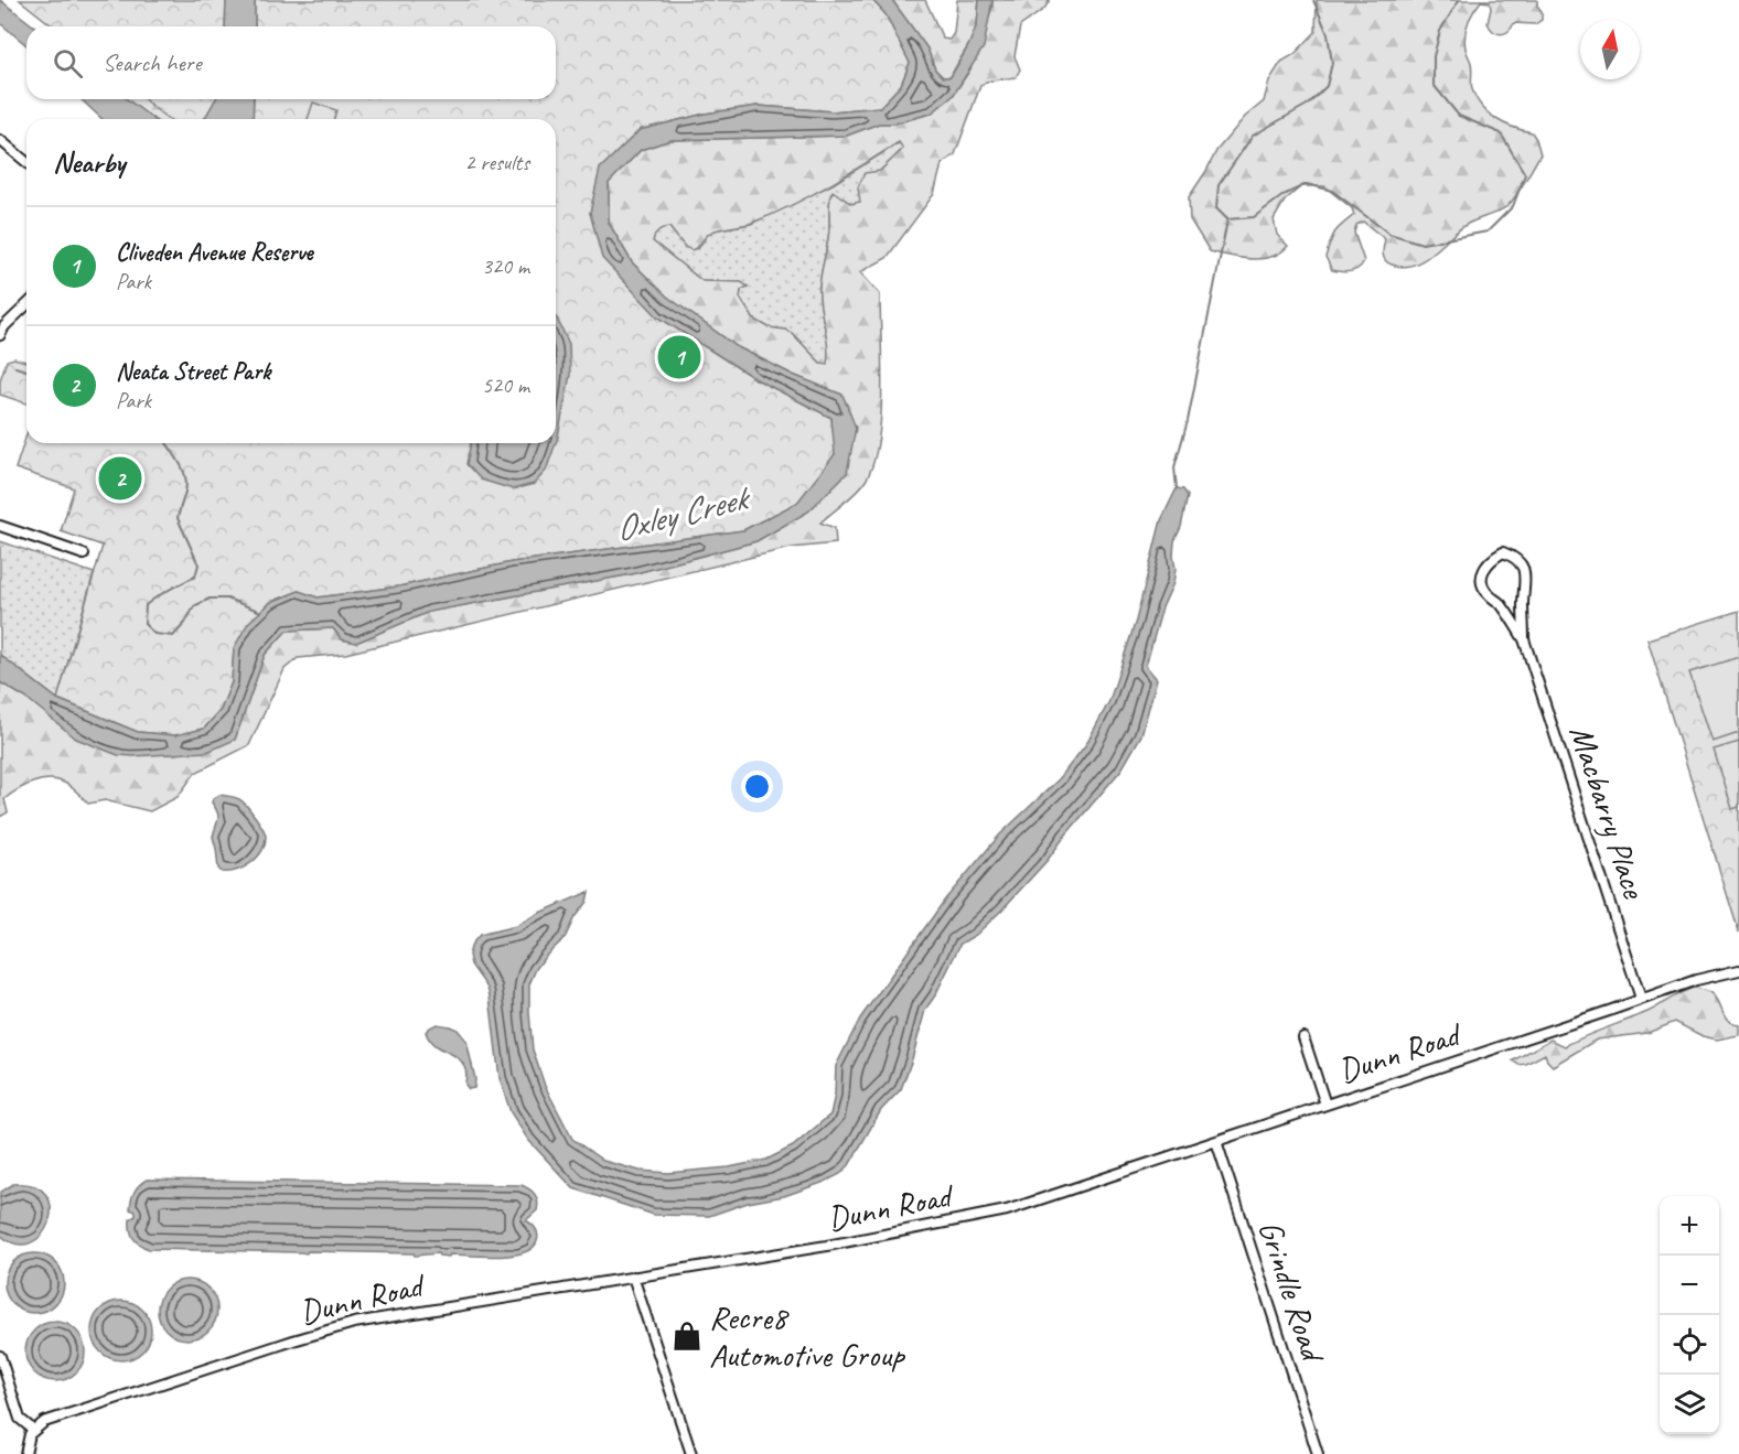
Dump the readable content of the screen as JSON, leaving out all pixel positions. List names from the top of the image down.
{
  "streets": {
    "street": ["Macbarry Place", "Dunn Road", "Grindle Road"]
  },
  "crossings": [
    ["Macbarry Place", "Dunn Road"],
    ["Dunn Road", "Grindle Road"]
  ],
  "water": ["Oxley Creek"],
  "places": {
    "shop": ["Recre8 Automotive Group"]
  },
  "north": "top",
  "page": {
    "search": "Search here",
    "heading": ["Nearby", "2 results"],
    "list": [
      {
        "mark": "1",
        "name": "Cliveden Avenue Reserve",
        "note": "Park",
        "value": "320 m"
      },
      {
        "mark": "2",
        "name": "Neata Street Park",
        "note": "Park",
        "value": "520 m"
      }
    ],
    "pins": ["1", "2"],
    "map_buttons": ["+", "−"]
  }
}
